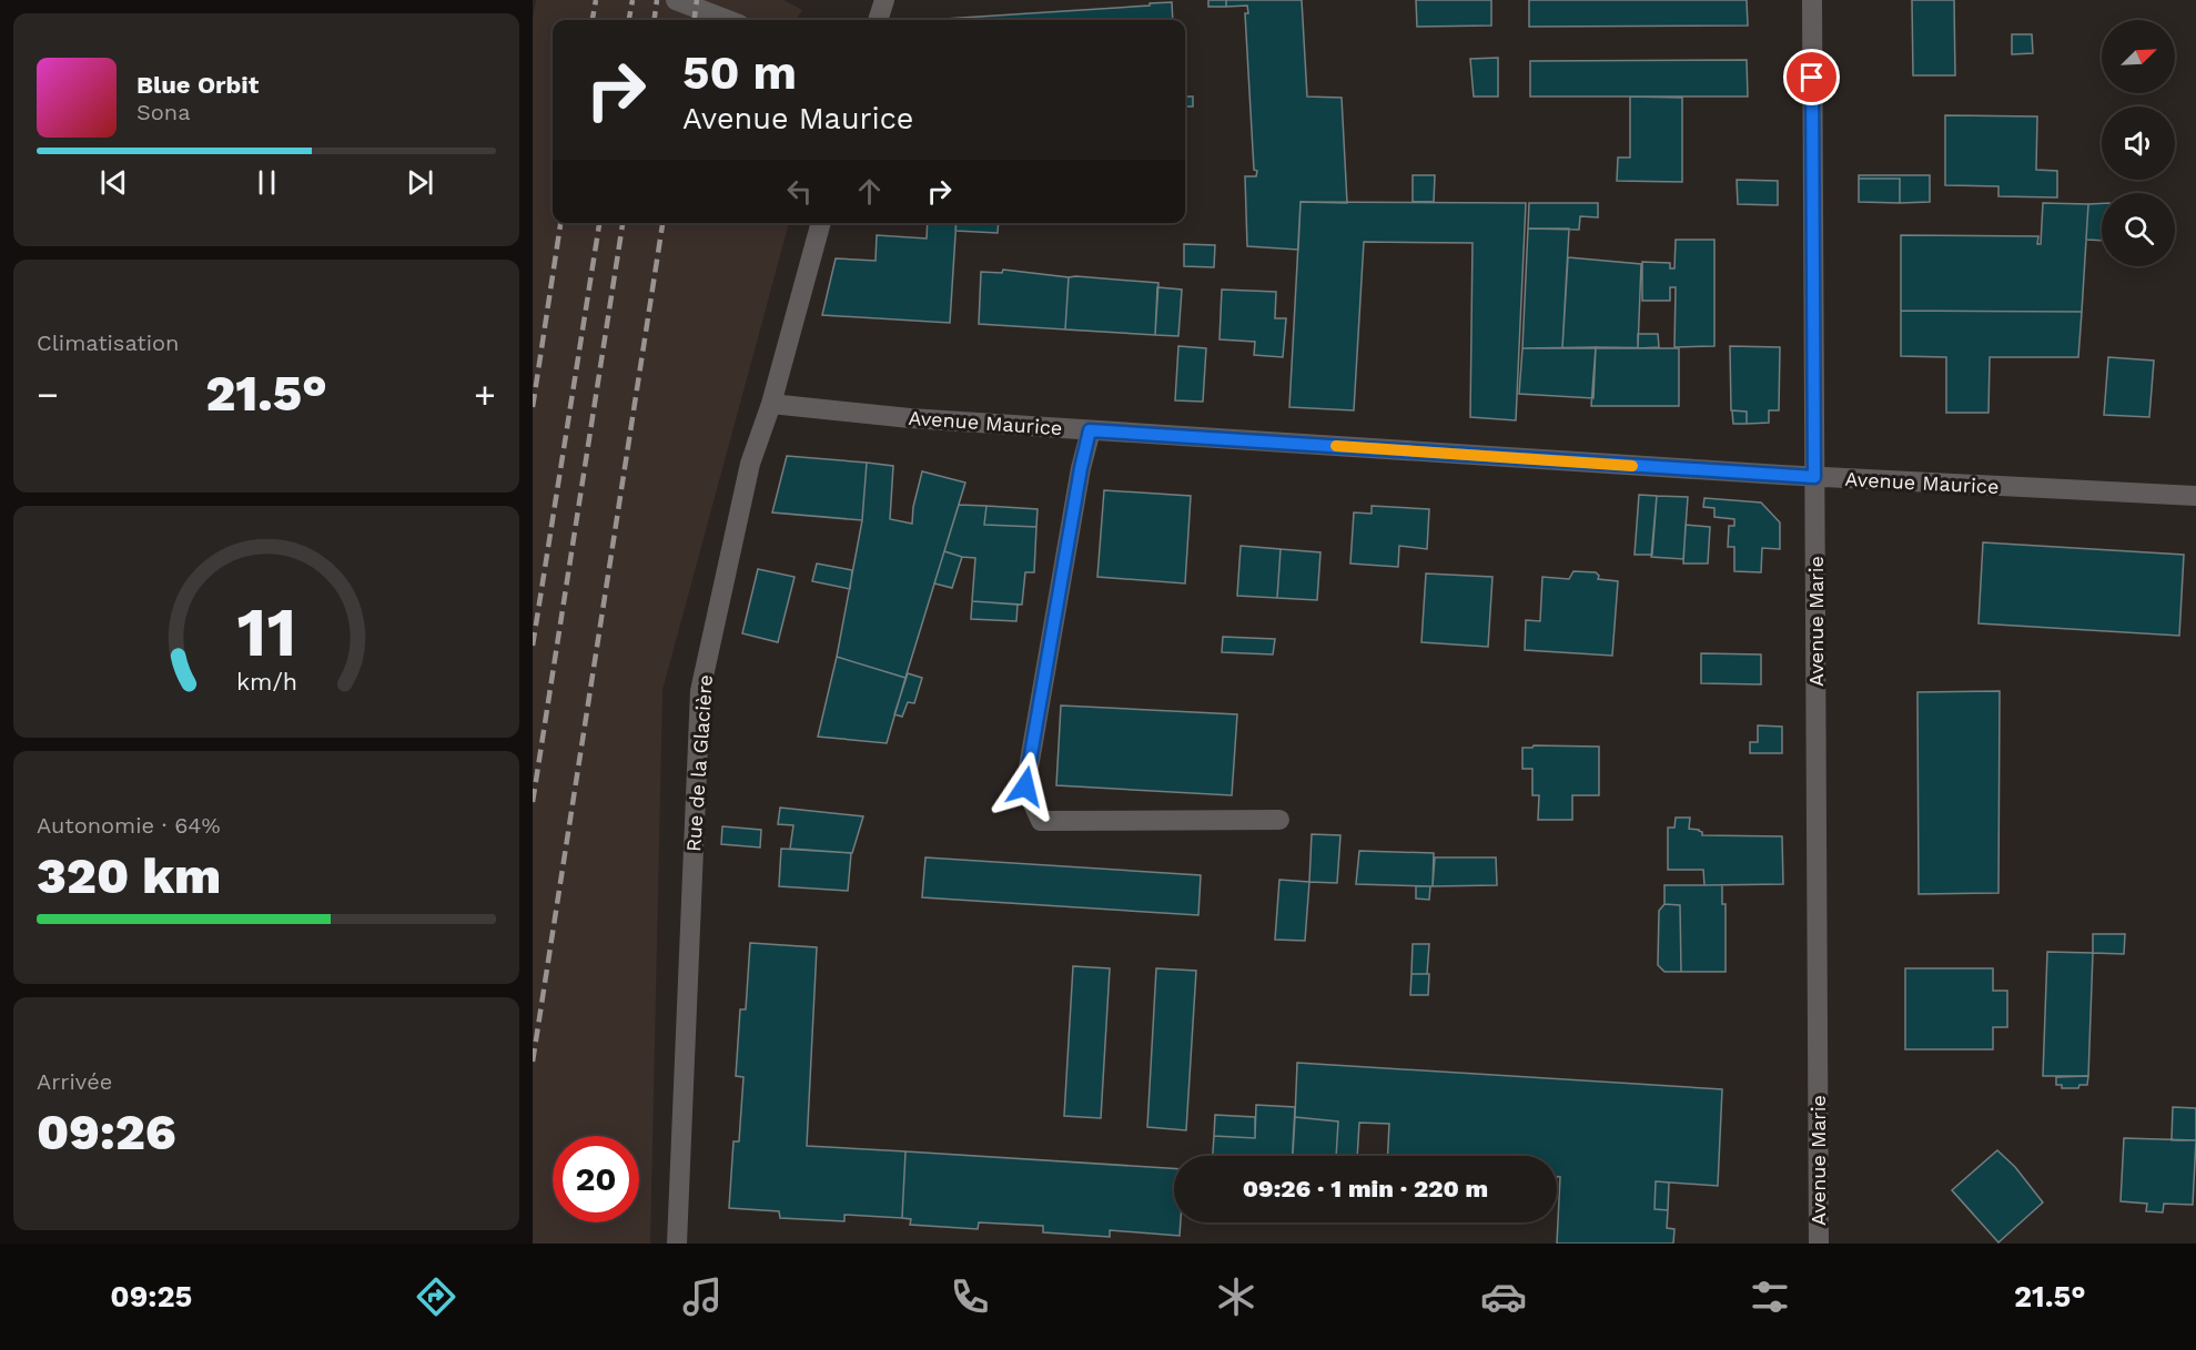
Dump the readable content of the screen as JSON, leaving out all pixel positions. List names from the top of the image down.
{
  "streets": {
    "street": ["Avenue Maurice", "Avenue Marie", "Rue de la Glacière"]
  },
  "crossings": [
    ["Avenue Maurice", "Avenue Marie"],
    ["Avenue Maurice", "Rue de la Glacière"]
  ],
  "north": "top right",
  "page": {
    "turn": ["50 m", "Avenue Maurice"],
    "song": ["Blue Orbit", "Sona"],
    "tile": [
      "Climatisation",
      ["Autonomie · 64%", "320 km"],
      ["Arrivée", "09:26"]
    ],
    "heat": ["−", "21.5°", "+"],
    "limit": "20",
    "trip": "09:26 · 1 min · 220 m",
    "tabs": ["09:25", "21.5°"],
    "gauge": ["11", "km/h"]
  }
}
